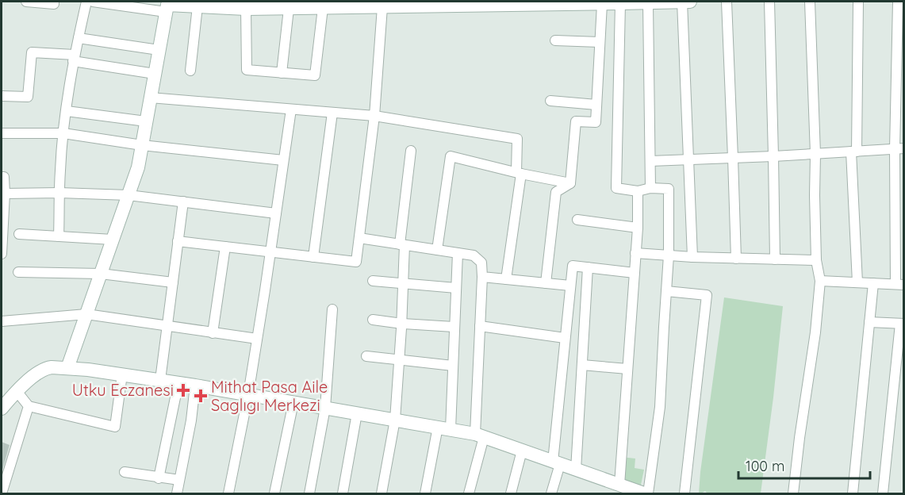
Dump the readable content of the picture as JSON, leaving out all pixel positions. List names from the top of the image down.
{
  "places": {
    "health": ["Utku Eczanesi", "Mithat Pasa Aile Saglıgı Merkezi"]
  },
  "scale_bar": "100 m"
}
